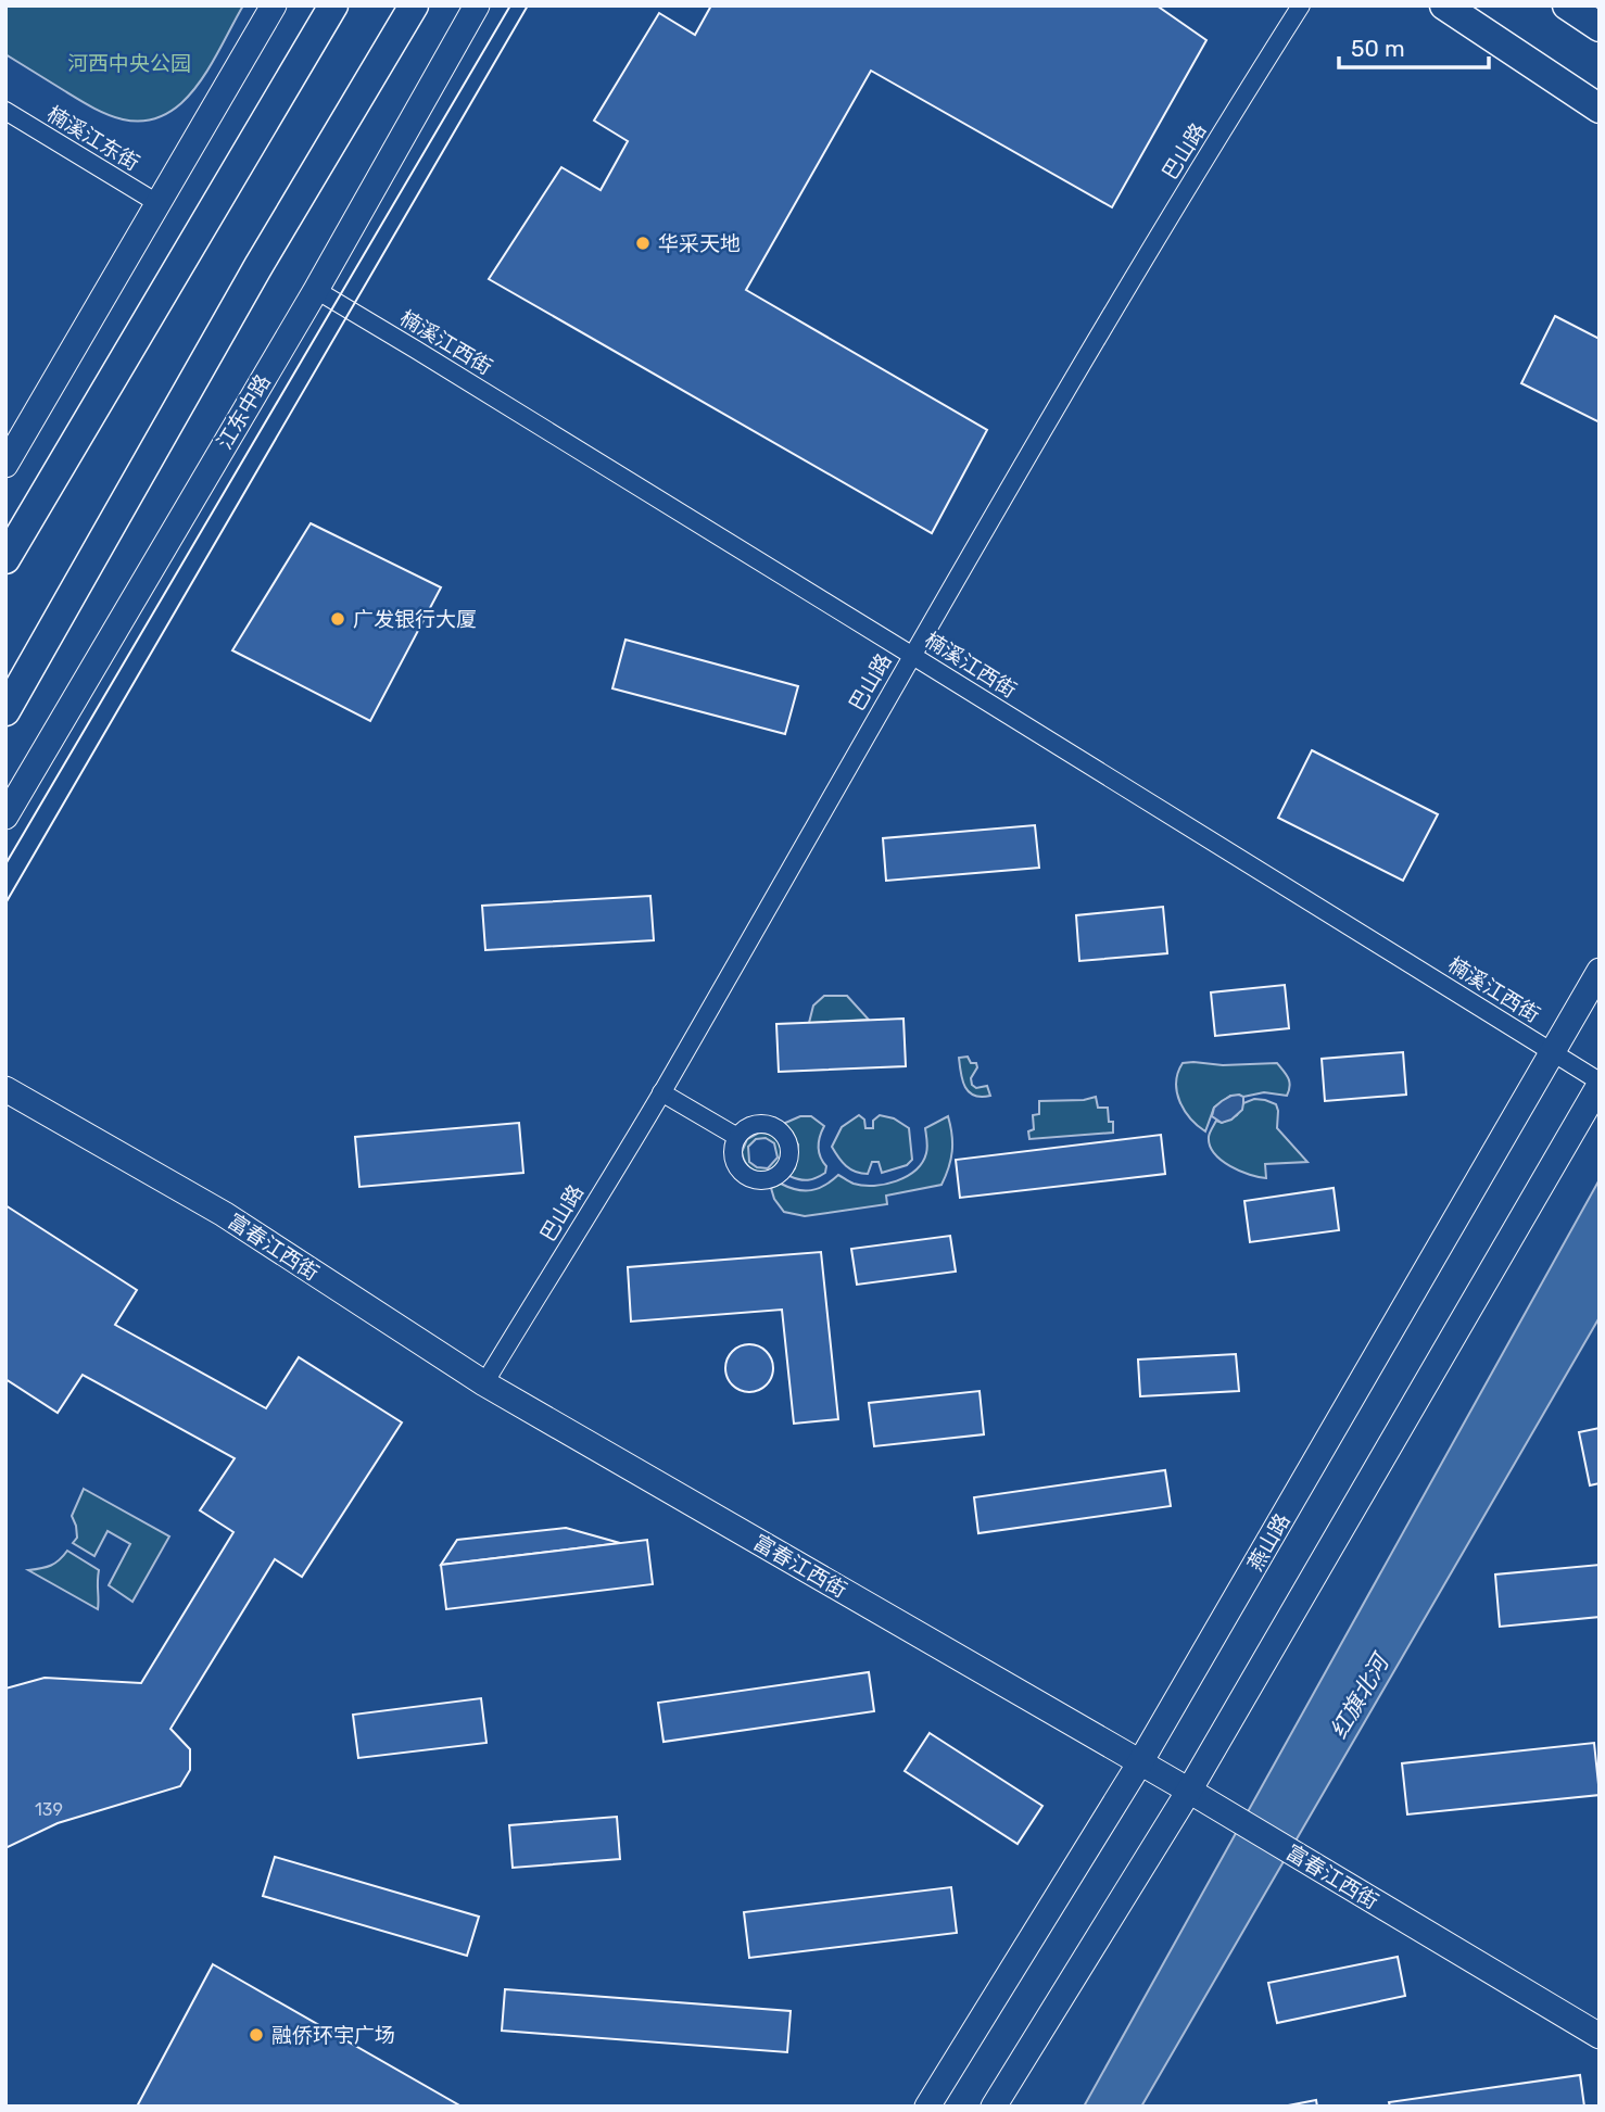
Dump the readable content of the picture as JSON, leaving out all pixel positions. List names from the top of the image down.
{
  "streets": {
    "street": [
      "楠溪江东街",
      "巴山路",
      "楠溪江西街",
      "江东中路",
      "富春江西街",
      "燕山路"
    ]
  },
  "crossings": [
    ["巴山路", "楠溪江西街"],
    ["巴山路", "富春江西街"],
    ["楠溪江西街", "江东中路"],
    ["楠溪江西街", "燕山路"],
    ["富春江西街", "燕山路"]
  ],
  "water": ["红旗北河"],
  "parks": ["河西中央公园"],
  "places": ["华采天地", "广发银行大厦", "融侨环宇广场"],
  "house_numbers": ["139"],
  "scale_bar": "50 m"
}
